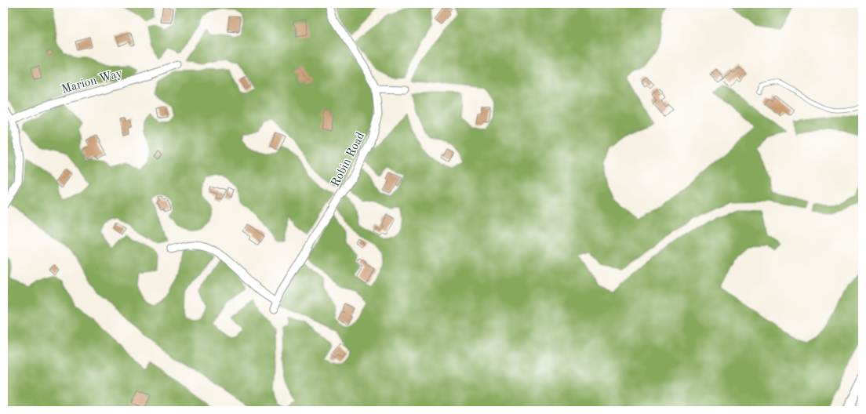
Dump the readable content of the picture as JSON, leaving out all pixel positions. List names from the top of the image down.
{
  "streets": {
    "street": ["Marion Way", "Robin Road"]
  }
}
